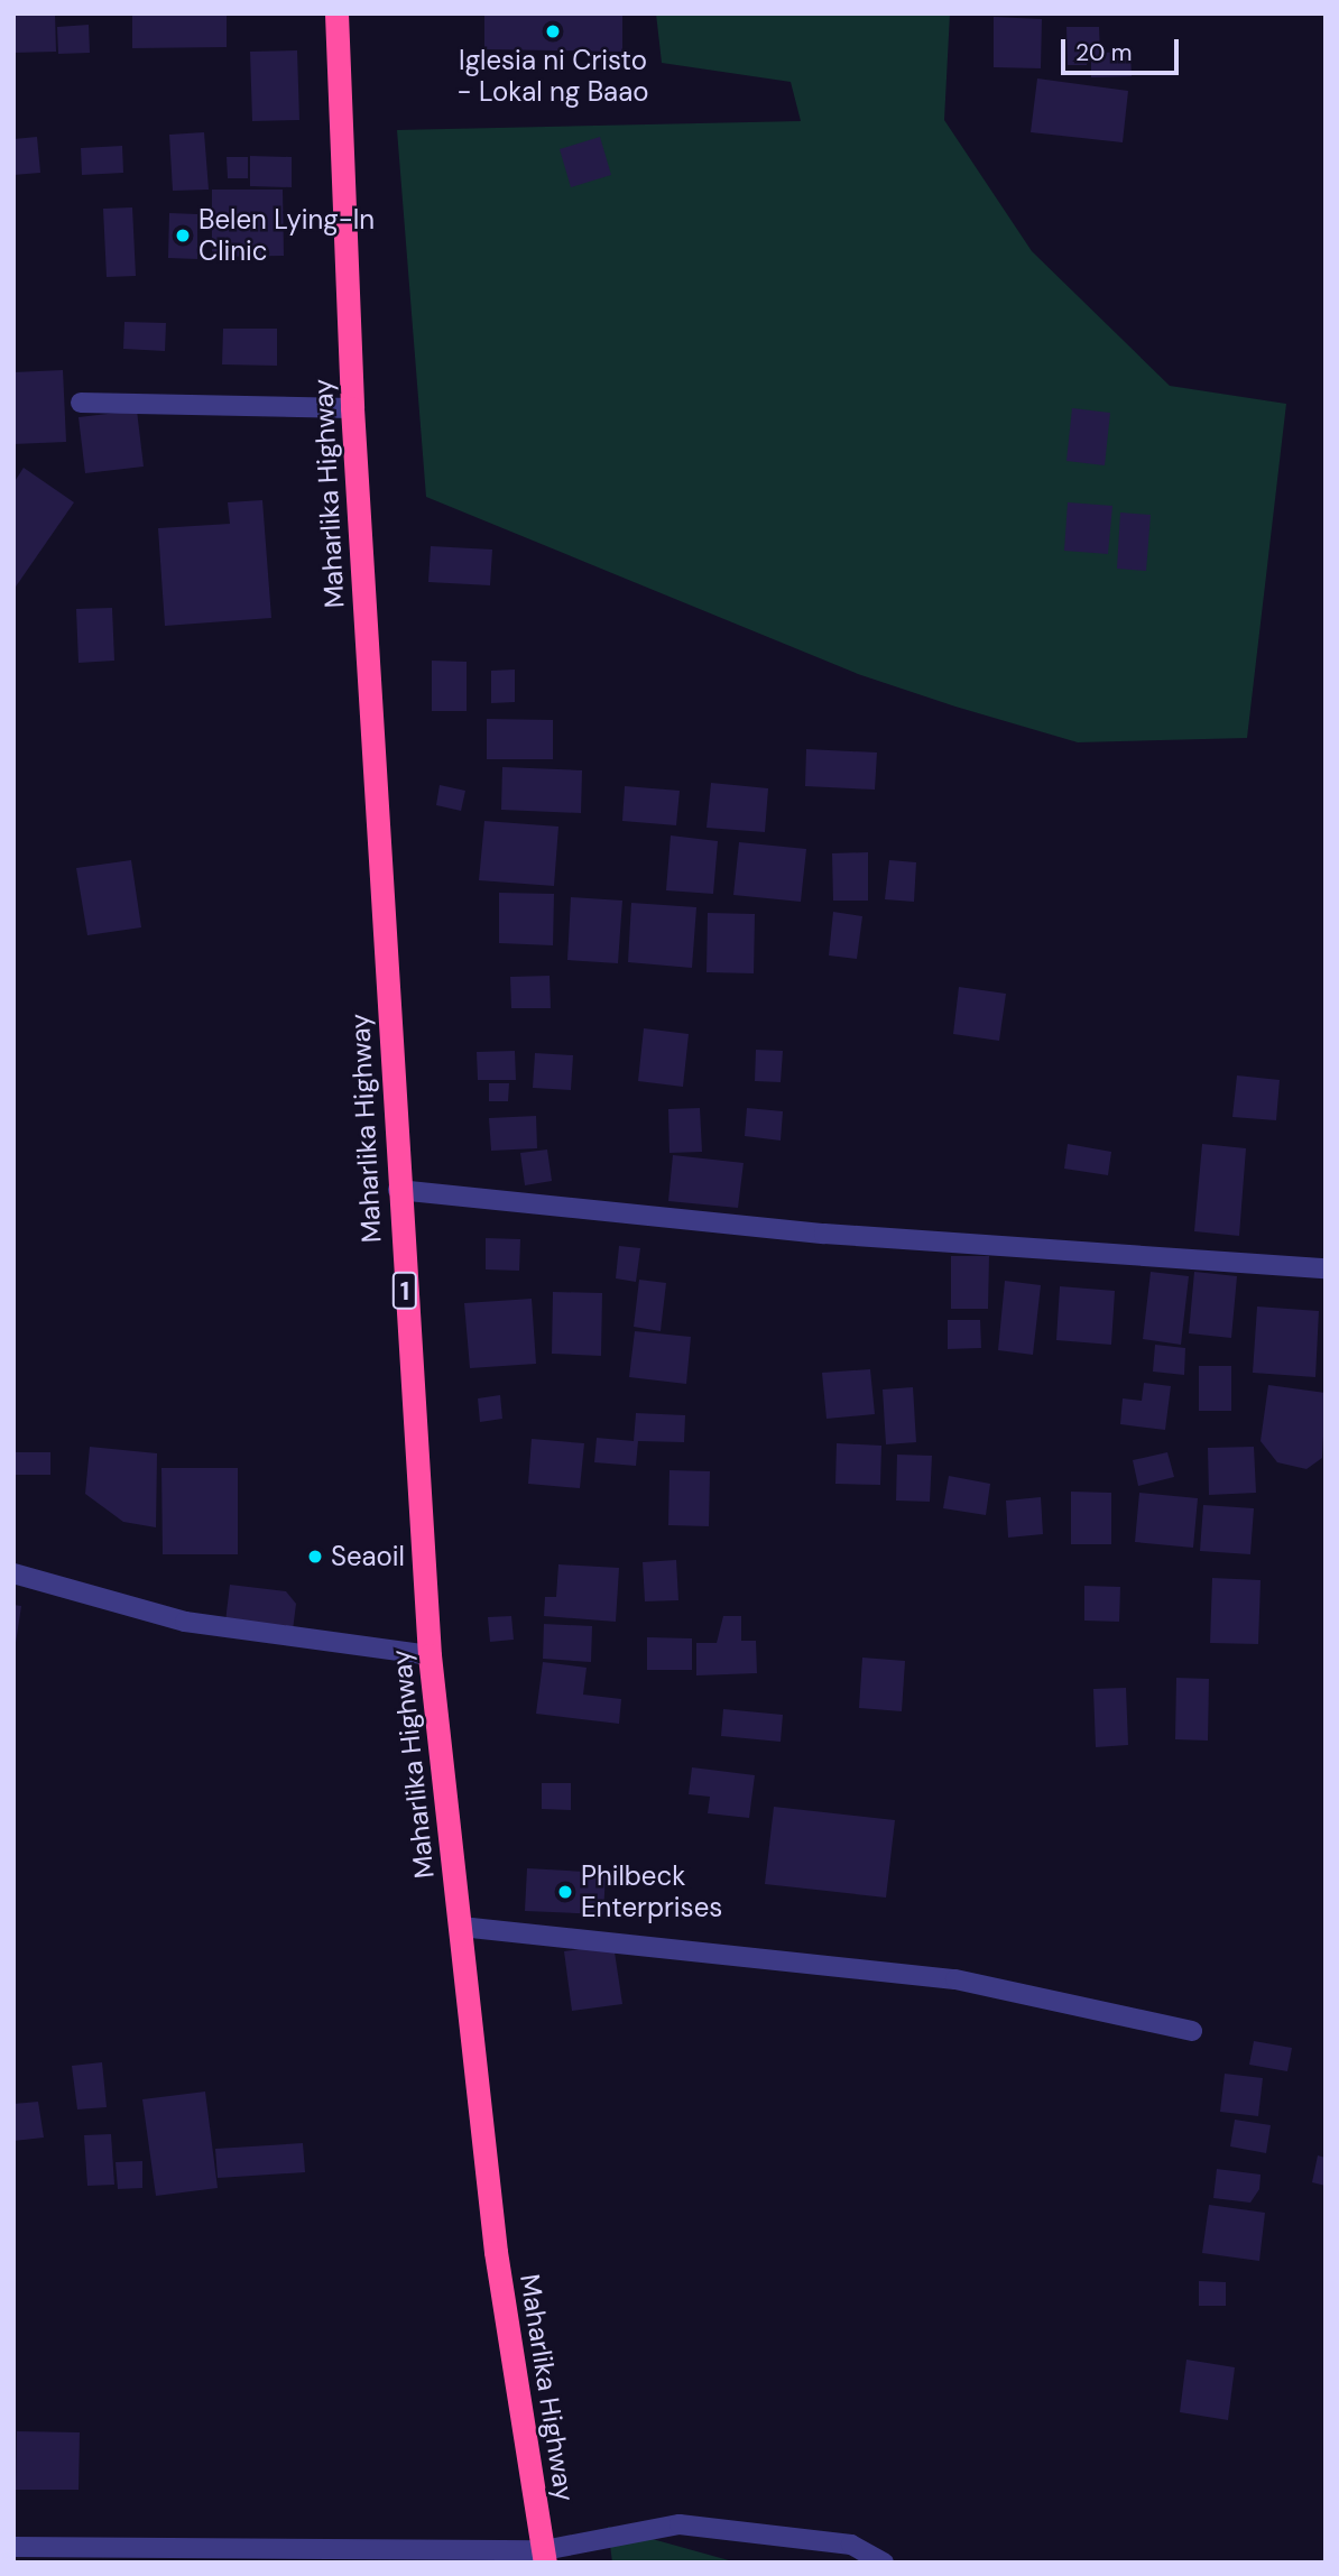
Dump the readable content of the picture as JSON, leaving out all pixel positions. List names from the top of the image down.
{
  "streets": {
    "highway": ["Maharlika Highway", "1"]
  },
  "places": [
    "Iglesia ni Cristo - Lokal ng Baao",
    "Belen Lying-In Clinic",
    "Seaoil",
    "Philbeck Enterprises"
  ],
  "scale_bar": "20 m"
}
